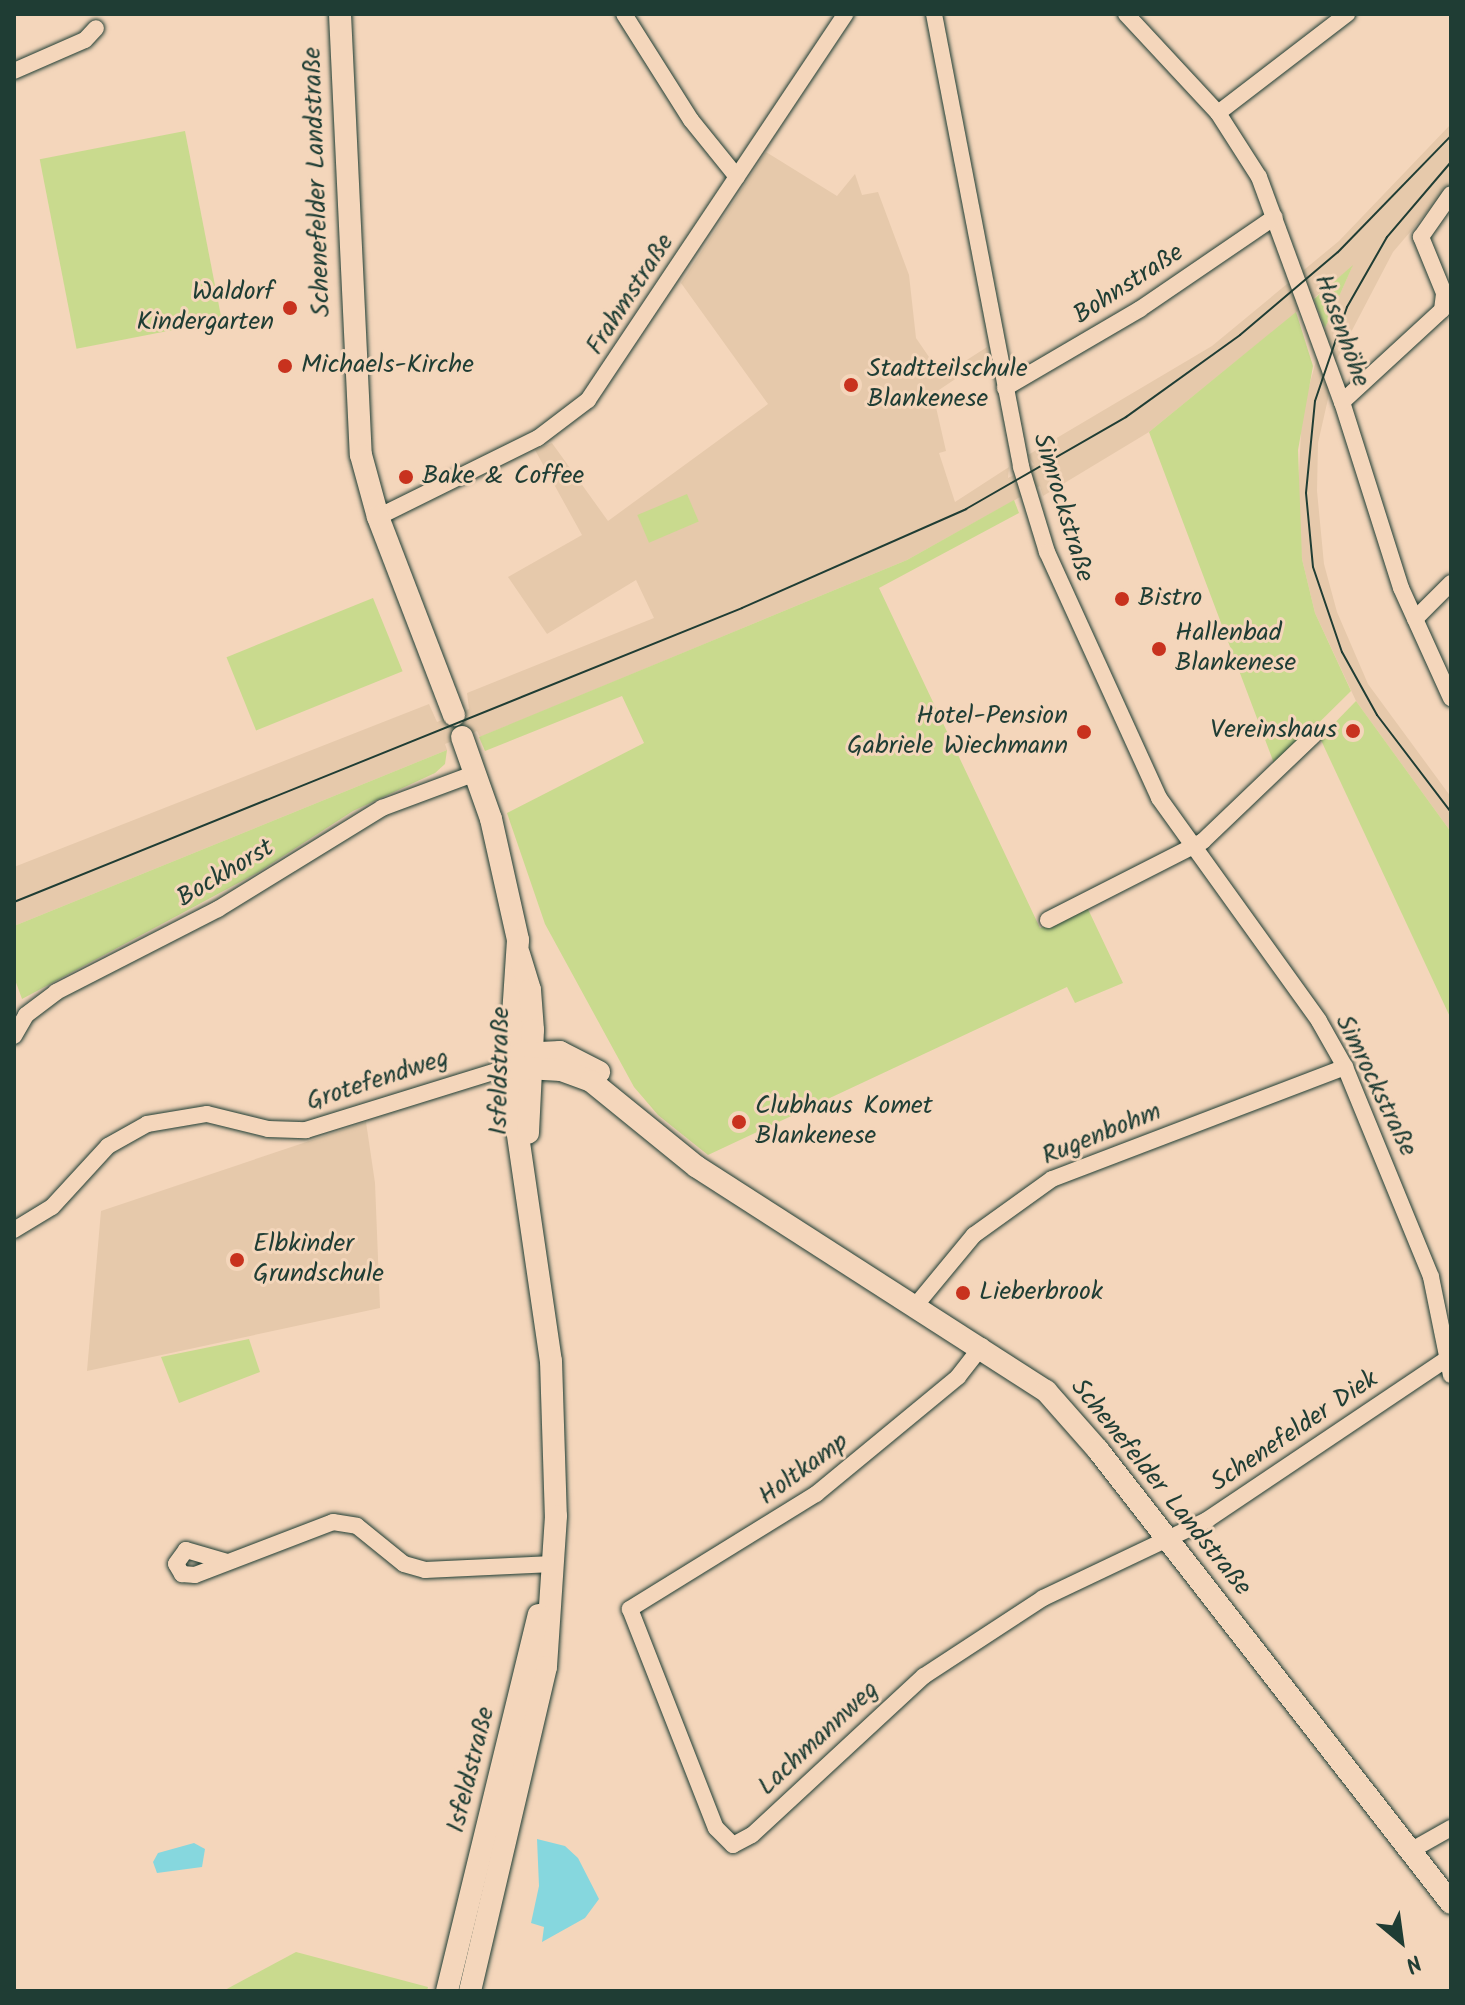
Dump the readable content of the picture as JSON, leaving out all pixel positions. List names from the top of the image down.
{
  "streets": {
    "main road": ["Schenefelder Landstraße", "Isfeldstraße"],
    "street": [
      "Bohnstraße",
      "Frahmstraße",
      "Hasenhöhe",
      "Simrockstraße",
      "Bockhorst",
      "Grotefendweg",
      "Rugenbohm",
      "Schenefelder Diek",
      "Holtkamp",
      "Lachmannweg"
    ]
  },
  "crossings": [
    ["Schenefelder Landstraße", "Frahmstraße"],
    ["Schenefelder Landstraße", "Isfeldstraße"],
    ["Schenefelder Landstraße", "Grotefendweg"],
    ["Schenefelder Landstraße", "Rugenbohm"],
    ["Schenefelder Landstraße", "Schenefelder Diek"],
    ["Schenefelder Landstraße", "Holtkamp"],
    ["Schenefelder Landstraße", "Lachmannweg"],
    ["Bohnstraße", "Hasenhöhe"],
    ["Bohnstraße", "Simrockstraße"],
    ["Simrockstraße", "Rugenbohm"],
    ["Simrockstraße", "Schenefelder Diek"],
    ["Bockhorst", "Isfeldstraße"],
    ["Isfeldstraße", "Grotefendweg"],
    ["Schenefelder Diek", "Lachmannweg"],
    ["Holtkamp", "Lachmannweg"]
  ],
  "places": [
    "Waldorf Kindergarten",
    "Michaels-Kirche",
    "Stadtteilschule Blankenese",
    "Bake & Coffee",
    "Bistro",
    "Hallenbad Blankenese",
    "Vereinshaus",
    "Hotel-Pension Gabriele Wiechmann",
    "Clubhaus Komet Blankenese",
    "Elbkinder Grundschule",
    "Lieberbrook"
  ],
  "north": "bottom right"
}
